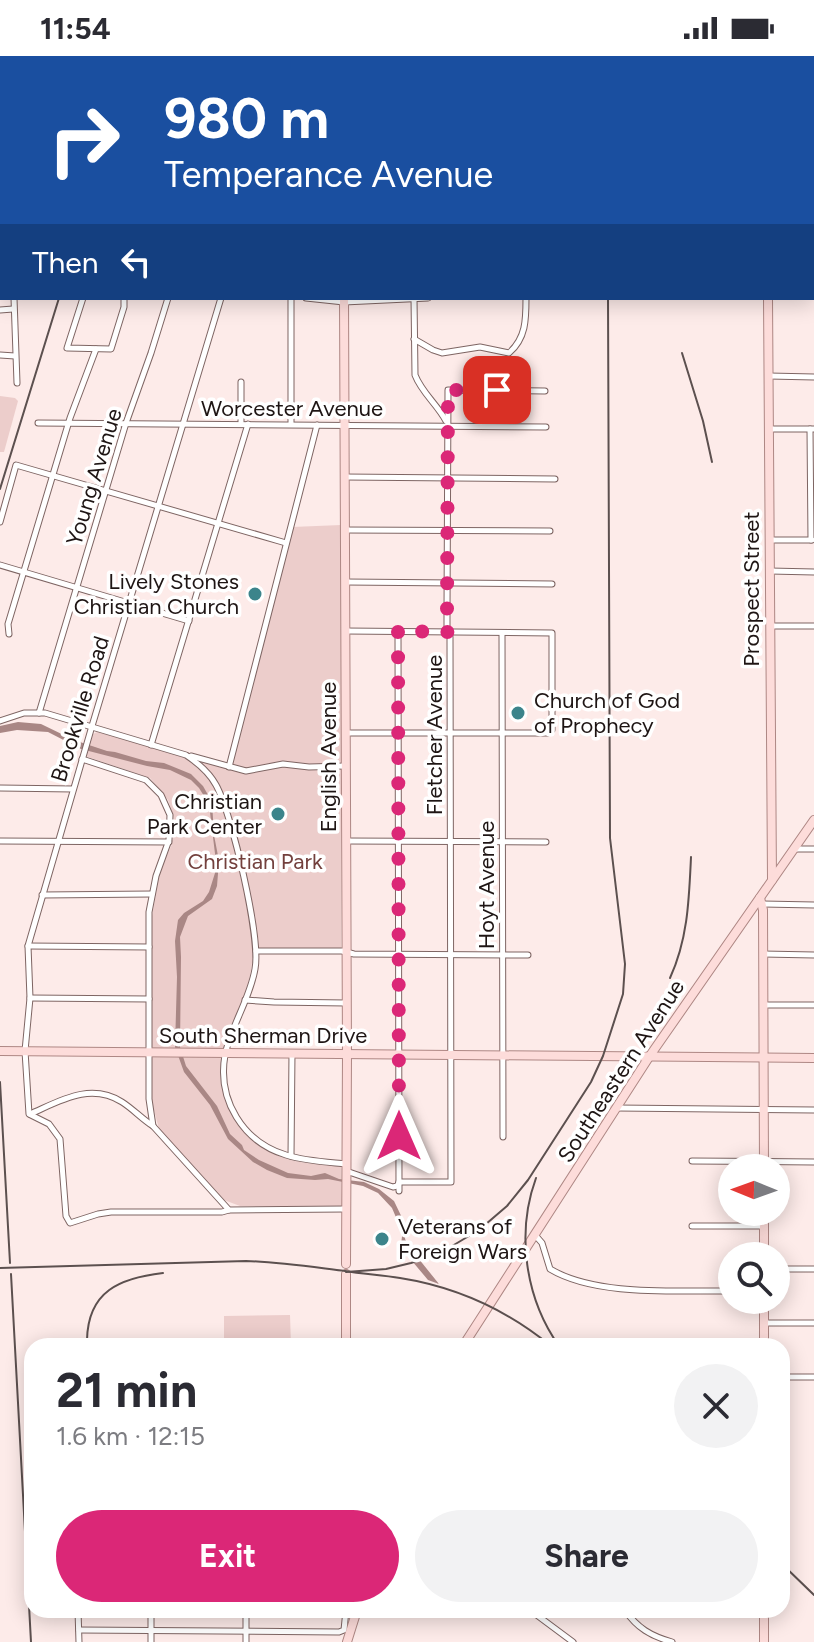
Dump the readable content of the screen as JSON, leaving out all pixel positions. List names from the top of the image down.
{
  "streets": {
    "main road": [
      "Prospect Street",
      "English Avenue",
      "South Sherman Drive",
      "Southeastern Avenue"
    ],
    "street": [
      "Worcester Avenue",
      "Young Avenue",
      "Brookville Road",
      "Fletcher Avenue",
      "Hoyt Avenue"
    ]
  },
  "crossings": [
    ["Worcester Avenue", "Young Avenue"],
    ["Worcester Avenue", "Brookville Road"],
    ["Worcester Avenue", "Fletcher Avenue"],
    ["Worcester Avenue", "English Avenue"],
    ["Prospect Street", "Southeastern Avenue"],
    ["Brookville Road", "South Sherman Drive"],
    ["Fletcher Avenue", "South Sherman Drive"],
    ["English Avenue", "South Sherman Drive"],
    ["Hoyt Avenue", "South Sherman Drive"],
    ["South Sherman Drive", "Southeastern Avenue"]
  ],
  "parks": ["Christian Park"],
  "places": [
    "Lively Stones Christian Church",
    "Church of God of Prophecy",
    "Christian Park Center",
    "Veterans of Foreign Wars"
  ],
  "north": "left",
  "page": {
    "status": "11:54",
    "turn": ["980 m", "Temperance Avenue"],
    "then": "Then",
    "heading": ["21 min", "1.6 km · 12:15"],
    "buttons": ["Exit", "Share"]
  }
}
